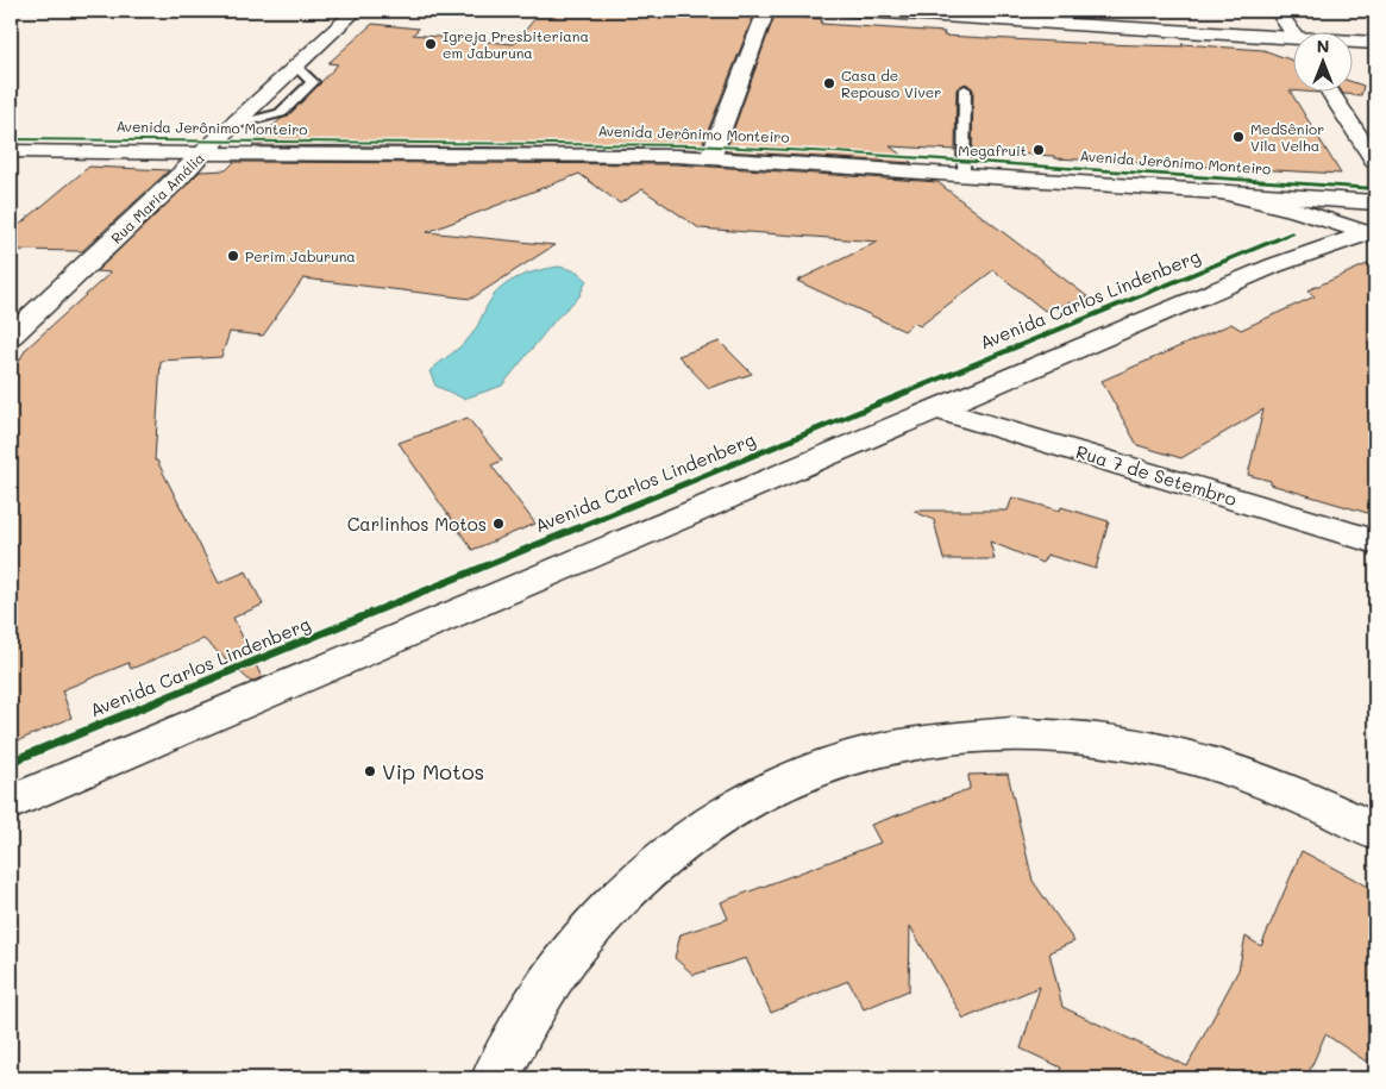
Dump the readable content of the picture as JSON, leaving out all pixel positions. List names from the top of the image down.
{
  "streets": {
    "street": ["Avenida Jerônimo Monteiro", "Rua Maria Amália", "Rua 7 de Setembro"],
    "cycle path": ["Avenida Carlos Lindenberg"]
  },
  "crossings": [
    ["Avenida Jerônimo Monteiro", "Rua Maria Amália"]
  ],
  "places": [
    "Igreja Presbiteriana em Jaburuna",
    "Casa de Repouso Viver",
    "MedSênior Vila Velha",
    "Megafruit",
    "Perim Jaburuna",
    "Carlinhos Motos",
    "Vip Motos"
  ],
  "north": "top"
}
